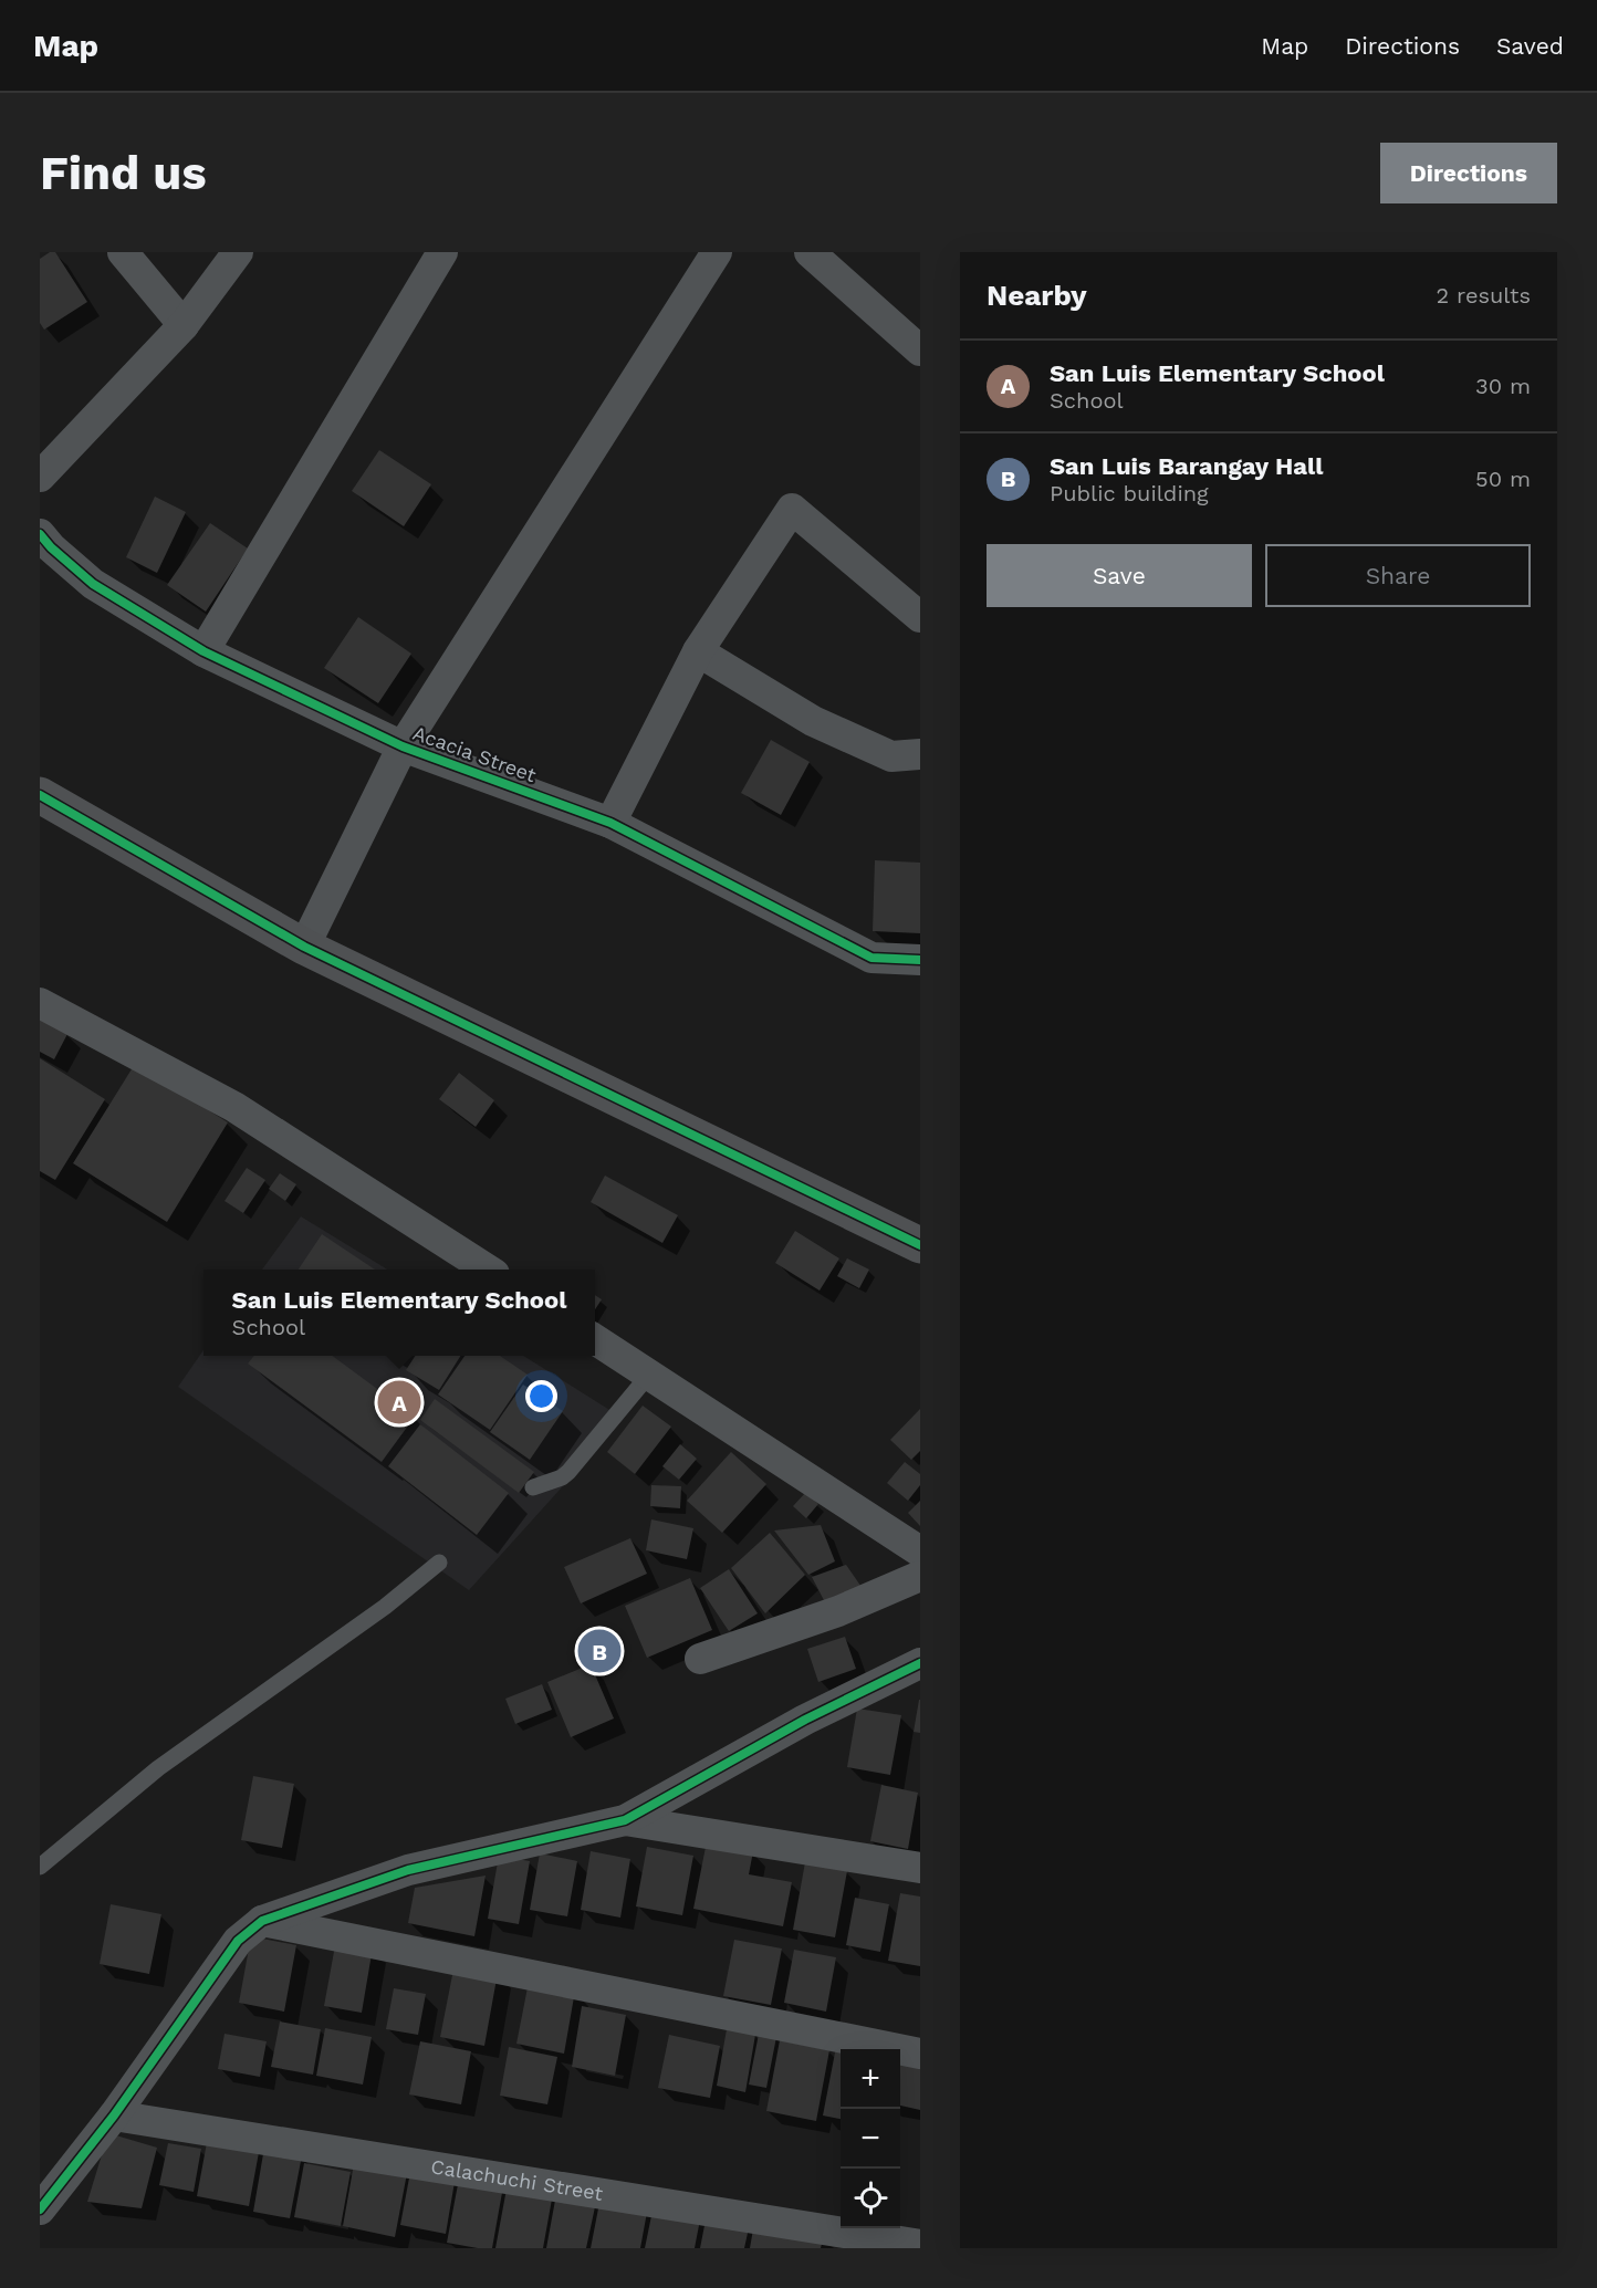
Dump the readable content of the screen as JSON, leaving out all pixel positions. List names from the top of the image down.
{
  "streets": {
    "street": ["Acacia Street", "Calachuchi Street"]
  },
  "page": {
    "header": "Map",
    "nav": ["Map", "Directions", "Saved"],
    "buttons": [
      "Directions",
      ["Save", "Share"]
    ],
    "title": "Find us",
    "heading": ["Nearby", "2 results"],
    "list": [
      {
        "mark": "A",
        "name": "San Luis Elementary School",
        "note": "School",
        "value": "30 m"
      },
      {
        "mark": "B",
        "name": "San Luis Barangay Hall",
        "note": "Public building",
        "value": "50 m"
      }
    ],
    "popup": ["San Luis Elementary School", "School"],
    "pins": ["A", "B"],
    "map_buttons": ["+", "−"]
  }
}
